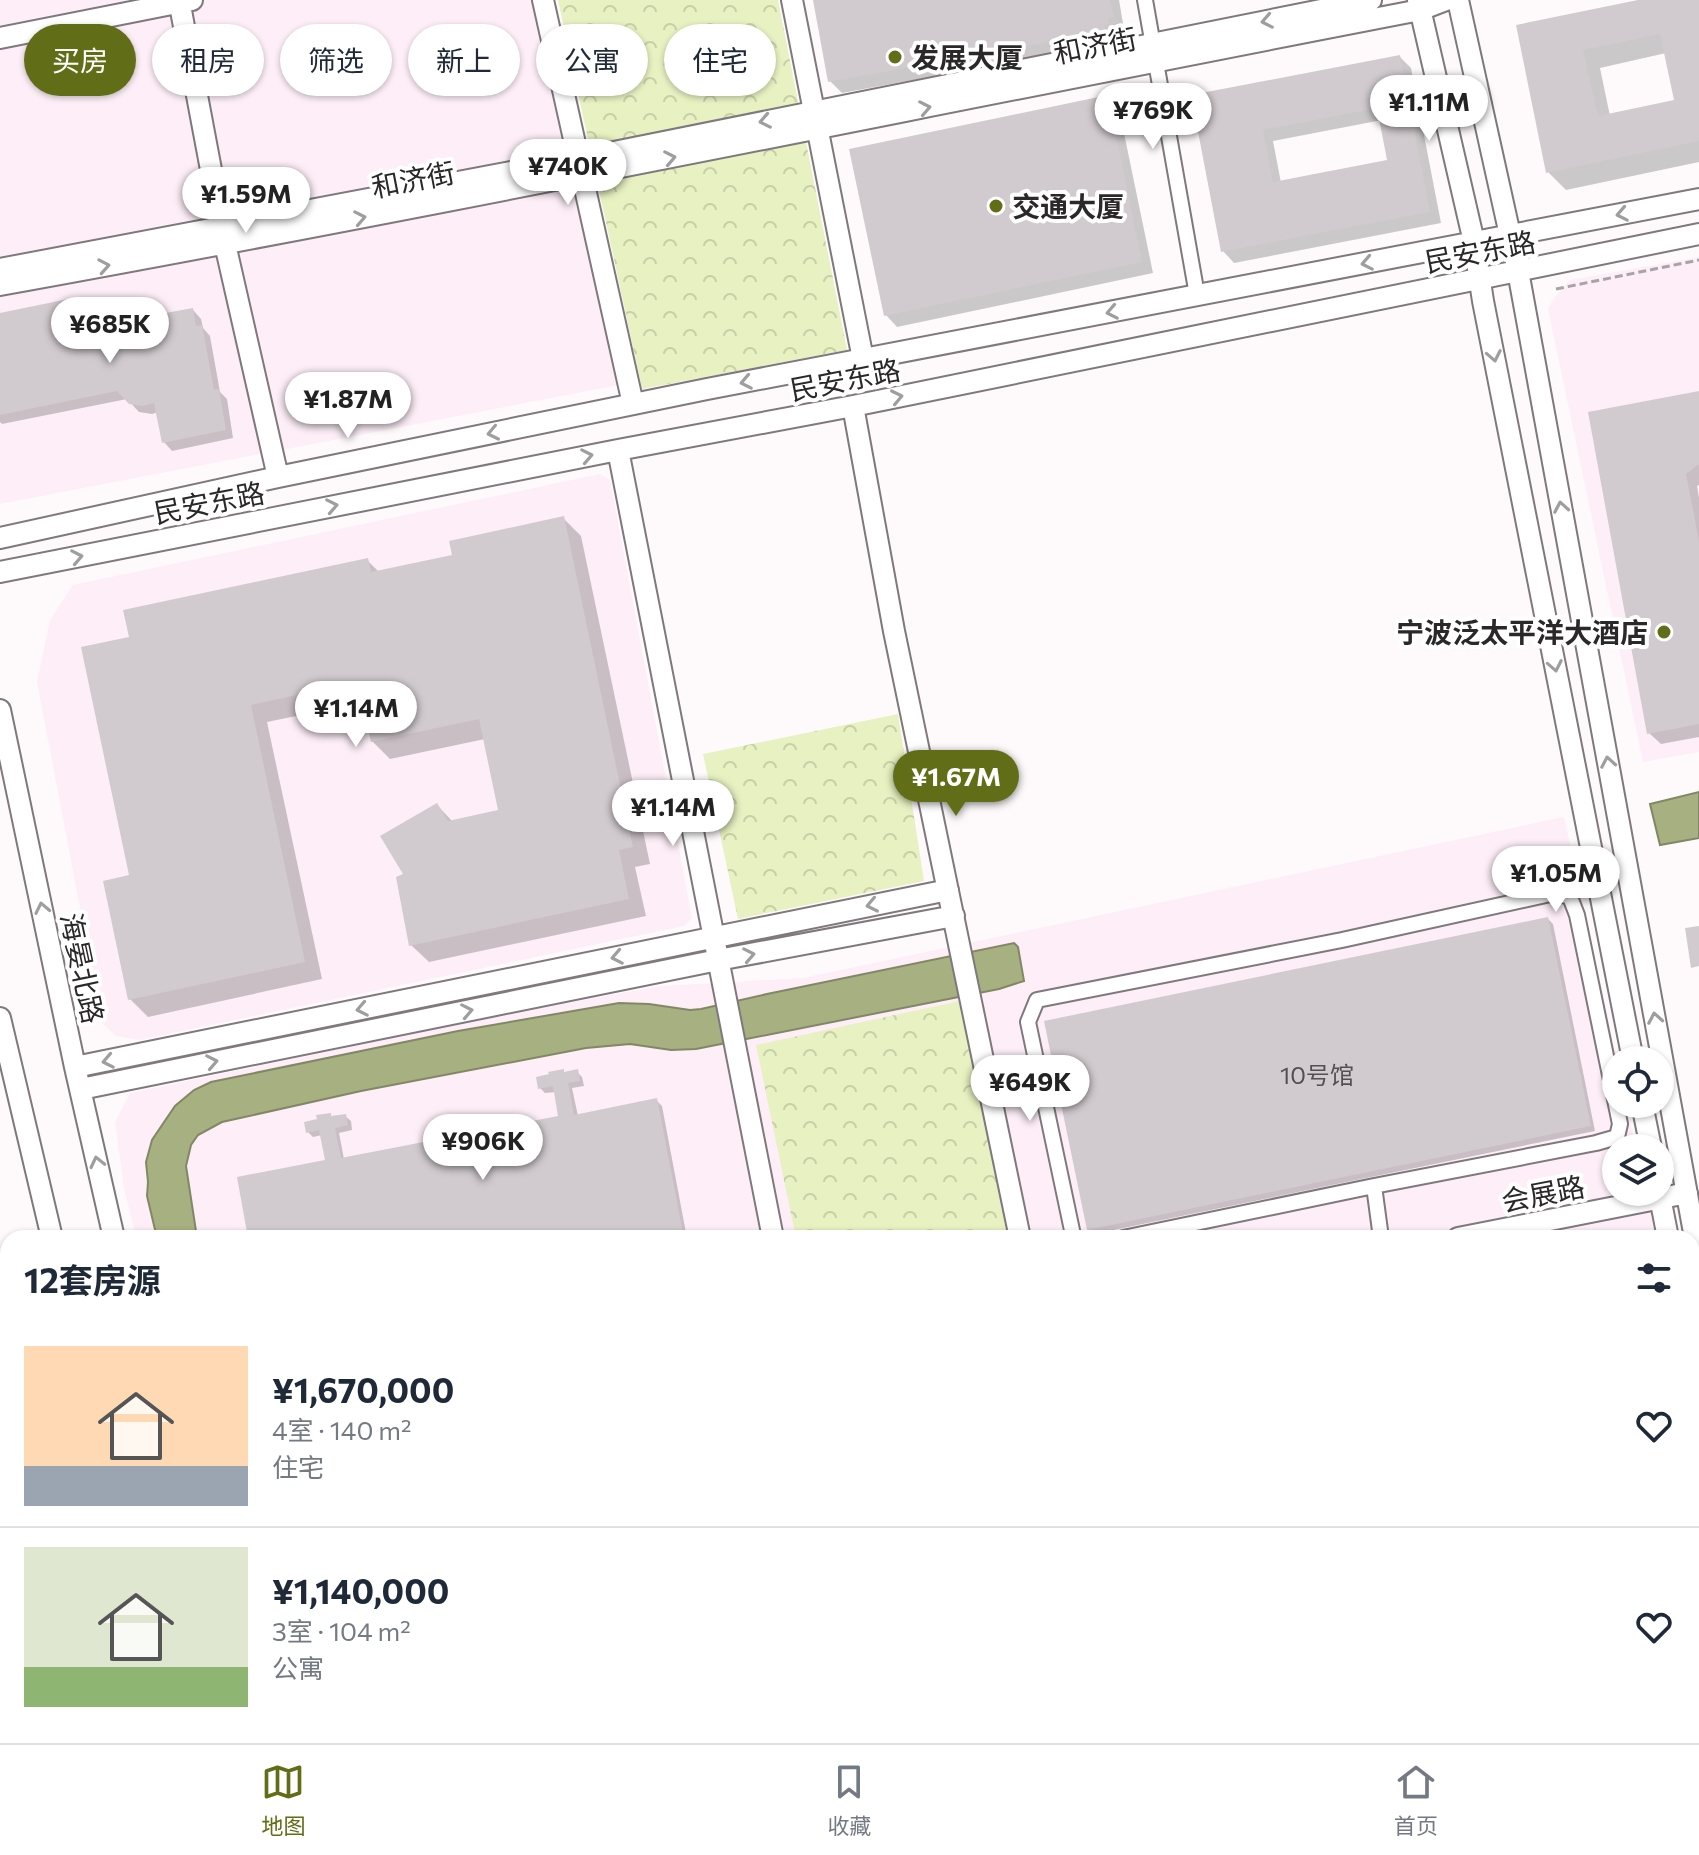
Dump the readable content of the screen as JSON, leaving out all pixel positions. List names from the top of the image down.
{
  "streets": {
    "street": [
      "和济街",
      "民安东路",
      "海晏北路",
      "会展路"
    ]
  },
  "places": ["发展大厦", "交通大厦", "宁波泛太平洋大酒店"],
  "house_numbers": ["10号馆"],
  "page": {
    "chip": [
      "买房",
      "租房",
      "筛选",
      "新上",
      "公寓",
      "住宅"
    ],
    "price": [
      "¥1.11M",
      "¥769K",
      "¥740K",
      "¥1.59M",
      "¥685K",
      "¥1.87M",
      "¥1.14M",
      "¥1.67M",
      "¥1.14M",
      "¥1.05M",
      "¥649K",
      "¥906K"
    ],
    "heading": "12套房源",
    "list": [
      {
        "name": "¥1,670,000",
        "note": "4室 · 140 m² · 住宅"
      },
      {
        "name": "¥1,140,000",
        "note": "3室 · 104 m² · 公寓"
      }
    ],
    "tabs": ["地图", "收藏", "首页"]
  }
}
